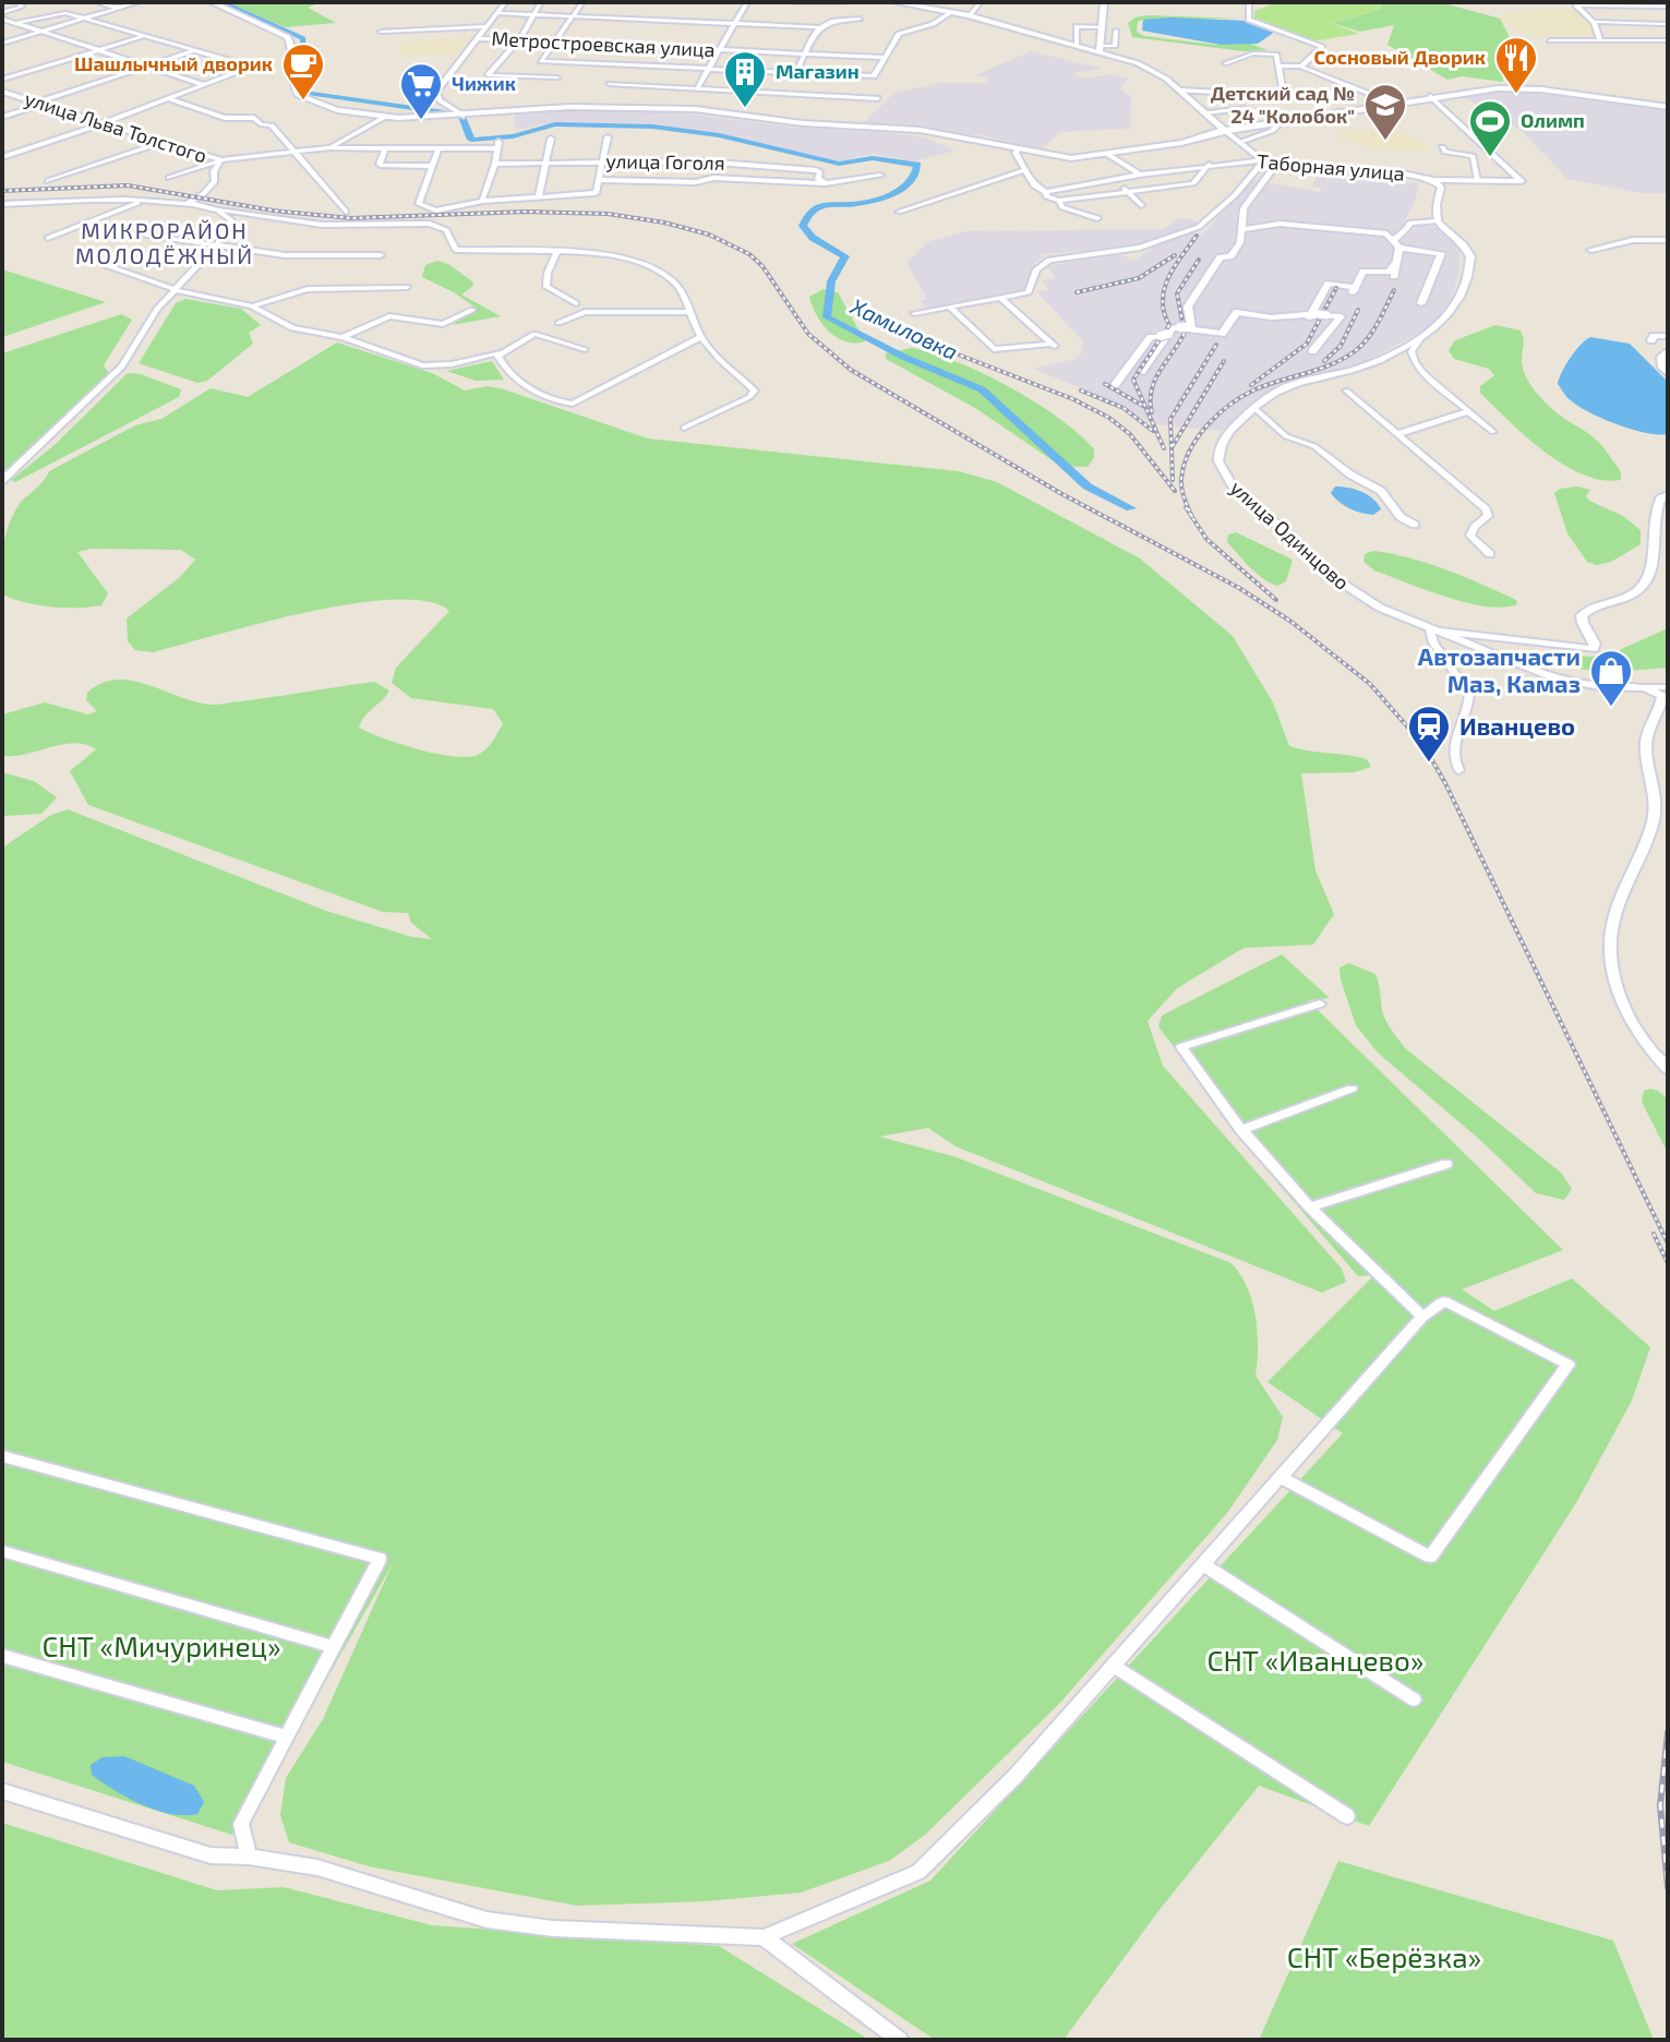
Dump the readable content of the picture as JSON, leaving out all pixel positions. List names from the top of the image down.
{
  "streets": {
    "street": [
      "Метростроевская улица",
      "улица Льва Толстого",
      "улица Гоголя",
      "Таборная улица",
      "улица Одинцово"
    ]
  },
  "districts": ["МИКРОРАЙОН МОЛОДЁЖНЫЙ"],
  "water": ["Хамиловка"],
  "parks": ["СНТ «Мичуринец»", "СНТ «Иванцево»", "СНТ «Берёзка»"],
  "places": {
    "restaurant": ["Сосновый Дворик"],
    "cafe": ["Шашлычный дворик"],
    "building": ["Магазин"],
    "supermarket": ["Чижик"],
    "school or university": ["Детский сад № 24 \"Колобок\""],
    "sports": ["Олимп"],
    "shop": ["Автозапчасти Маз, Камаз"],
    "station": ["Иванцево"]
  }
}
